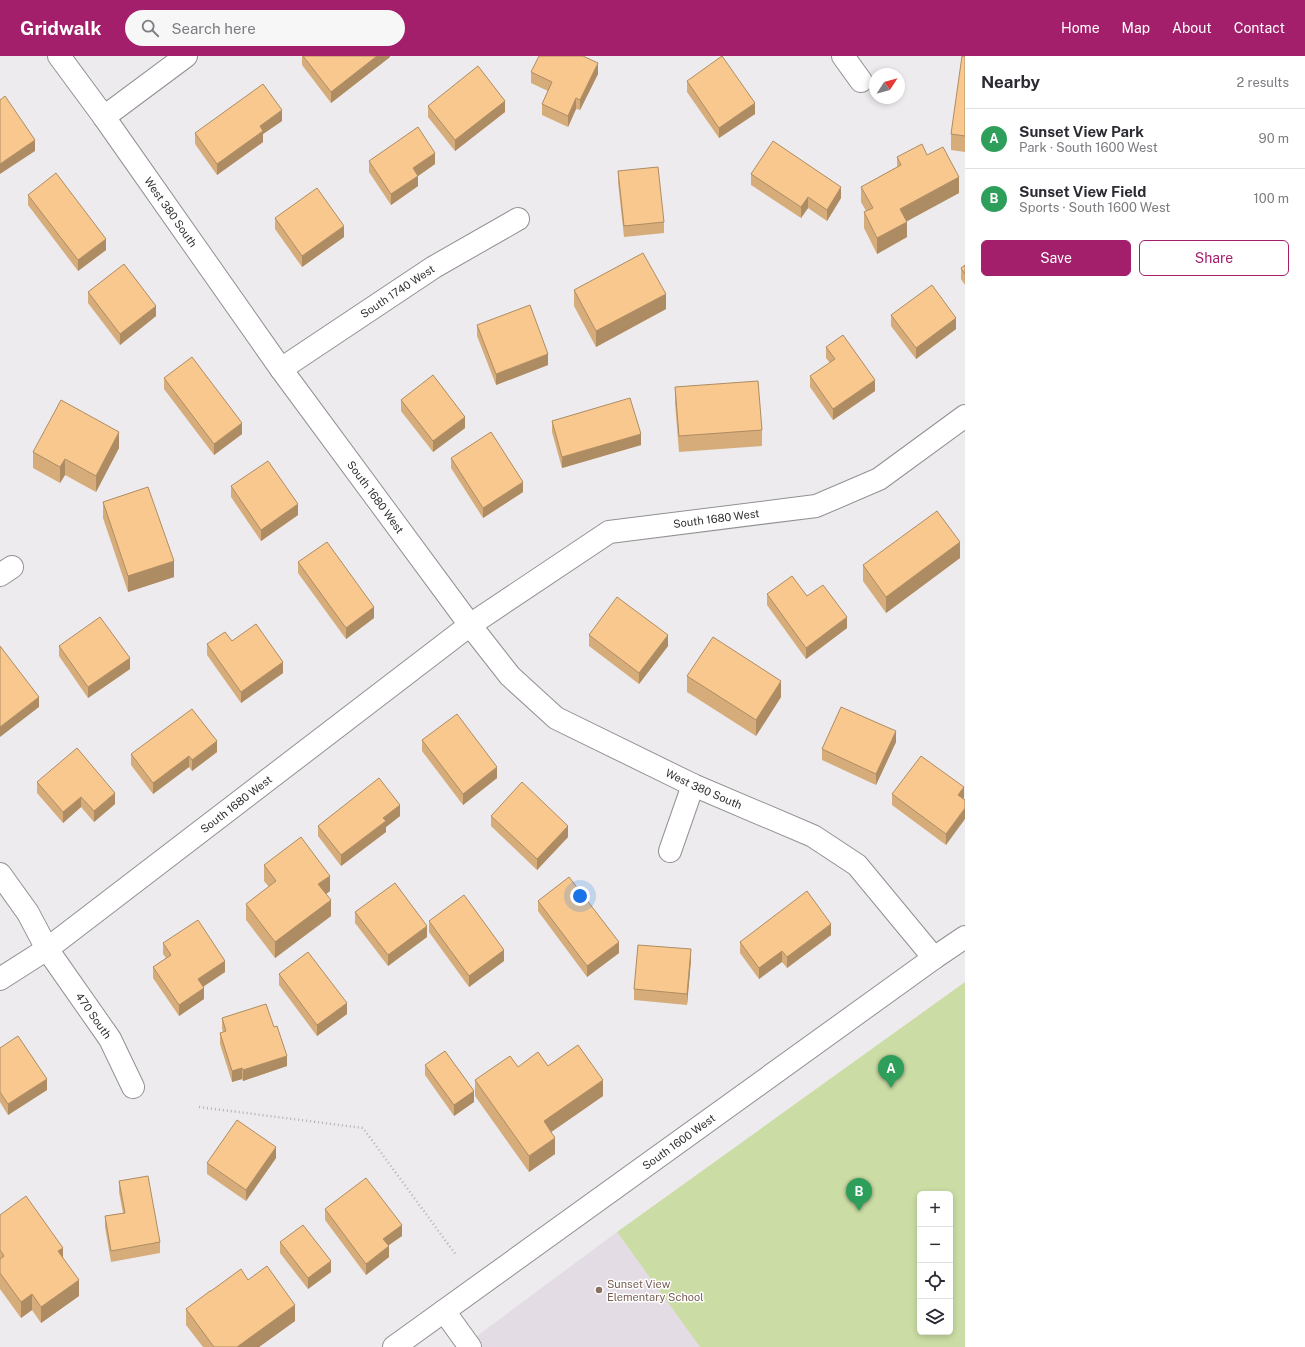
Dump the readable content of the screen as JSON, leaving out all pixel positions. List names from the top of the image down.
{
  "streets": {
    "street": [
      "West 380 South",
      "South 1740 West",
      "South 1680 West",
      "470 South",
      "South 1600 West"
    ]
  },
  "crossings": [
    ["West 380 South", "South 1740 West"],
    ["West 380 South", "South 1680 West"],
    ["West 380 South", "South 1600 West"],
    ["South 1740 West", "South 1680 West"],
    ["South 1680 West", "470 South"]
  ],
  "places": ["Sunset View Elementary School"],
  "north": "top right",
  "page": {
    "header": "Gridwalk",
    "search": "Search here",
    "nav": [
      "Home",
      "Map",
      "About",
      "Contact"
    ],
    "heading": ["Nearby", "2 results"],
    "list": [
      {
        "mark": "A",
        "name": "Sunset View Park",
        "note": "Park · South 1600 West",
        "value": "90 m"
      },
      {
        "mark": "B",
        "name": "Sunset View Field",
        "note": "Sports · South 1600 West",
        "value": "100 m"
      }
    ],
    "buttons": ["Save", "Share"],
    "pins": ["A", "B"],
    "map_buttons": ["+", "−"]
  }
}
